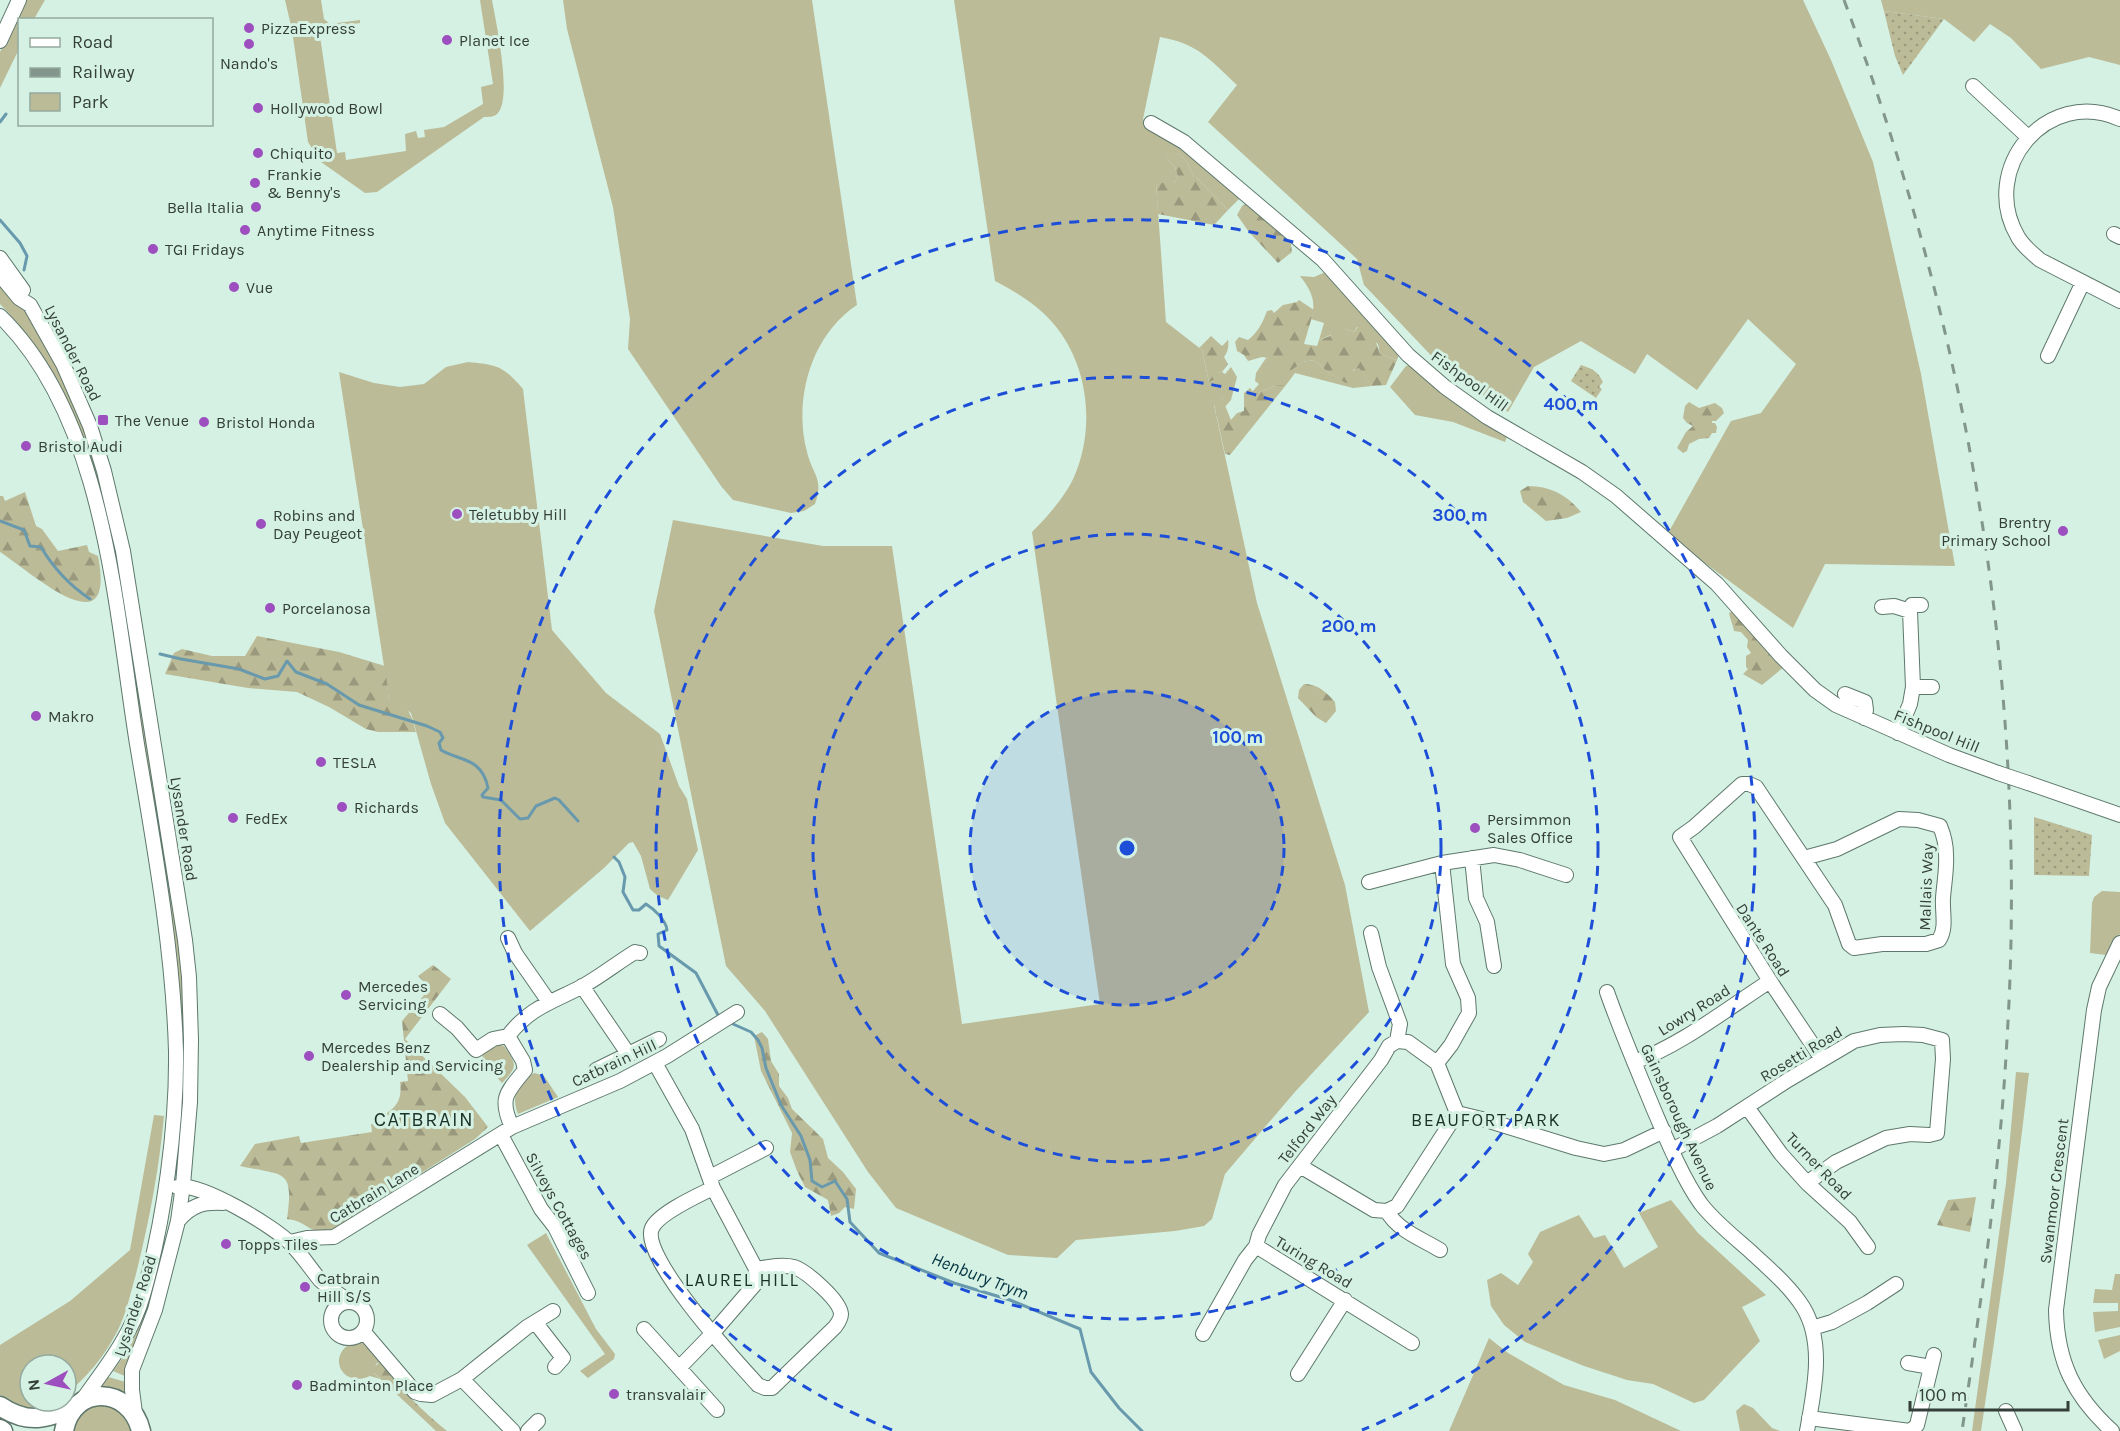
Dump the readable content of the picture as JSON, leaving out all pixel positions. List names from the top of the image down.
{
  "streets": {
    "street": [
      "Lysander Road",
      "Fishpool Hill",
      "Mallais Way",
      "Dante Road",
      "Lowry Road",
      "Rosetti Road",
      "Catbrain Hill",
      "Gainsborough Avenue",
      "Telford Way",
      "Turner Road",
      "Swanmoor Crescent",
      "Catbrain Lane",
      "Silveys Cottages",
      "Turing Road"
    ]
  },
  "crossings": [
    ["Mallais Way", "Dante Road"],
    ["Dante Road", "Lowry Road"],
    ["Dante Road", "Rosetti Road"],
    ["Lowry Road", "Gainsborough Avenue"],
    ["Rosetti Road", "Gainsborough Avenue"],
    ["Rosetti Road", "Turner Road"],
    ["Catbrain Hill", "Catbrain Lane"],
    ["Catbrain Hill", "Silveys Cottages"],
    ["Telford Way", "Turing Road"],
    ["Catbrain Lane", "Silveys Cottages"]
  ],
  "districts": ["CATBRAIN", "BEAUFORT PARK", "LAUREL HILL"],
  "water": ["Henbury Trym"],
  "places": {
    "other": [
      "PizzaExpress",
      "Planet Ice",
      "Nando's",
      "Hollywood Bowl",
      "Chiquito",
      "Frankie & Benny's",
      "Bella Italia",
      "Anytime Fitness",
      "TGI Fridays",
      "Vue",
      "Bristol Honda",
      "Bristol Audi",
      "Teletubby Hill",
      "Robins and Day Peugeot",
      "Brentry Primary School",
      "Porcelanosa",
      "Makro",
      "TESLA",
      "Richards",
      "FedEx",
      "Persimmon Sales Office",
      "Mercedes Servicing",
      "Mercedes Benz Dealership and Servicing",
      "Topps Tiles",
      "Catbrain Hill S/S",
      "Badminton Place",
      "transvalair"
    ],
    "transit": ["The Venue"]
  },
  "legend": ["Road", "Railway", "Park"],
  "scale_bar": "100 m",
  "north": "left",
  "rings": [
    "400 m",
    "300 m",
    "200 m",
    "100 m"
  ]
}
